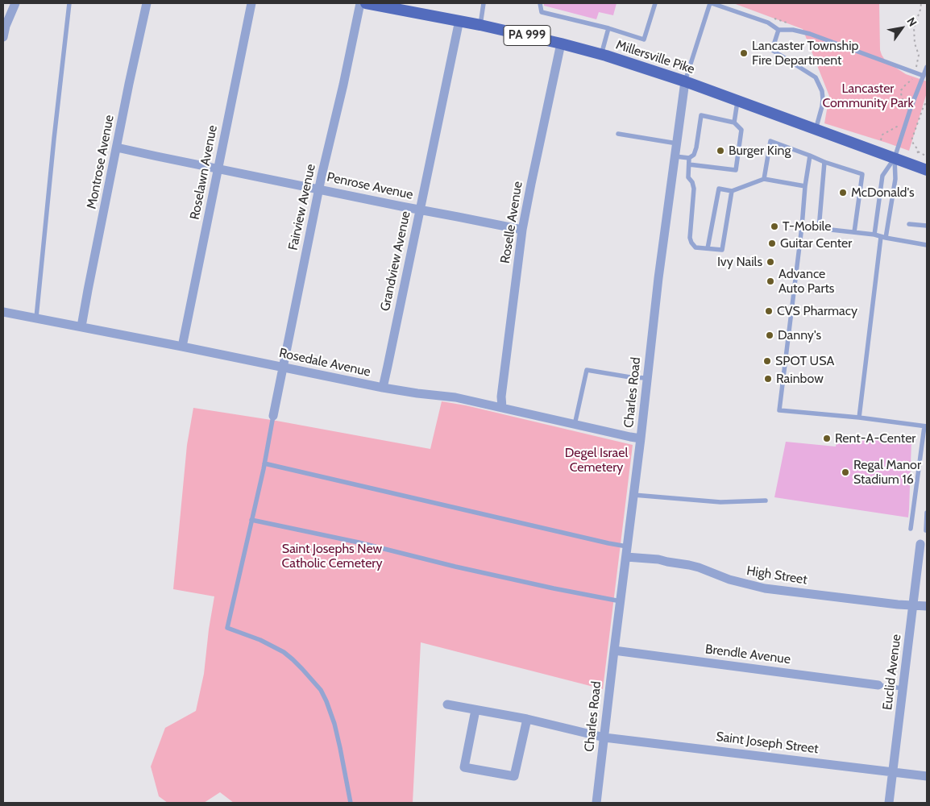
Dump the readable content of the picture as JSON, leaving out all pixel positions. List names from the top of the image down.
{
  "streets": {
    "main road": ["PA 999", "Millersville Pike"],
    "street": [
      "Montrose Avenue",
      "Roselawn Avenue",
      "Penrose Avenue",
      "Fairview Avenue",
      "Roselle Avenue",
      "Grandview Avenue",
      "Rosedale Avenue",
      "Charles Road",
      "High Street",
      "Brendle Avenue",
      "Euclid Avenue",
      "Saint Joseph Street"
    ]
  },
  "crossings": [
    ["Millersville Pike", "Roselle Avenue"],
    ["Millersville Pike", "Grandview Avenue"],
    ["Millersville Pike", "Charles Road"],
    ["Montrose Avenue", "Penrose Avenue"],
    ["Montrose Avenue", "Rosedale Avenue"],
    ["Roselawn Avenue", "Penrose Avenue"],
    ["Roselawn Avenue", "Rosedale Avenue"],
    ["Penrose Avenue", "Fairview Avenue"],
    ["Penrose Avenue", "Roselle Avenue"],
    ["Penrose Avenue", "Grandview Avenue"],
    ["Fairview Avenue", "Rosedale Avenue"],
    ["Roselle Avenue", "Rosedale Avenue"],
    ["Grandview Avenue", "Rosedale Avenue"],
    ["Rosedale Avenue", "Charles Road"],
    ["Charles Road", "High Street"],
    ["Charles Road", "Brendle Avenue"],
    ["Charles Road", "Saint Joseph Street"],
    ["High Street", "Euclid Avenue"],
    ["Euclid Avenue", "Saint Joseph Street"]
  ],
  "parks": ["Lancaster Community Park", "Degel Israel Cemetery", "Saint Josephs New Catholic Cemetery"],
  "places": [
    "Lancaster Township Fire Department",
    "Burger King",
    "McDonald's",
    "T-Mobile",
    "Guitar Center",
    "Ivy Nails",
    "Advance Auto Parts",
    "CVS Pharmacy",
    "Danny's",
    "SPOT USA",
    "Rainbow",
    "Rent-A-Center",
    "Regal Manor Stadium 16"
  ],
  "north": "top right"
}
